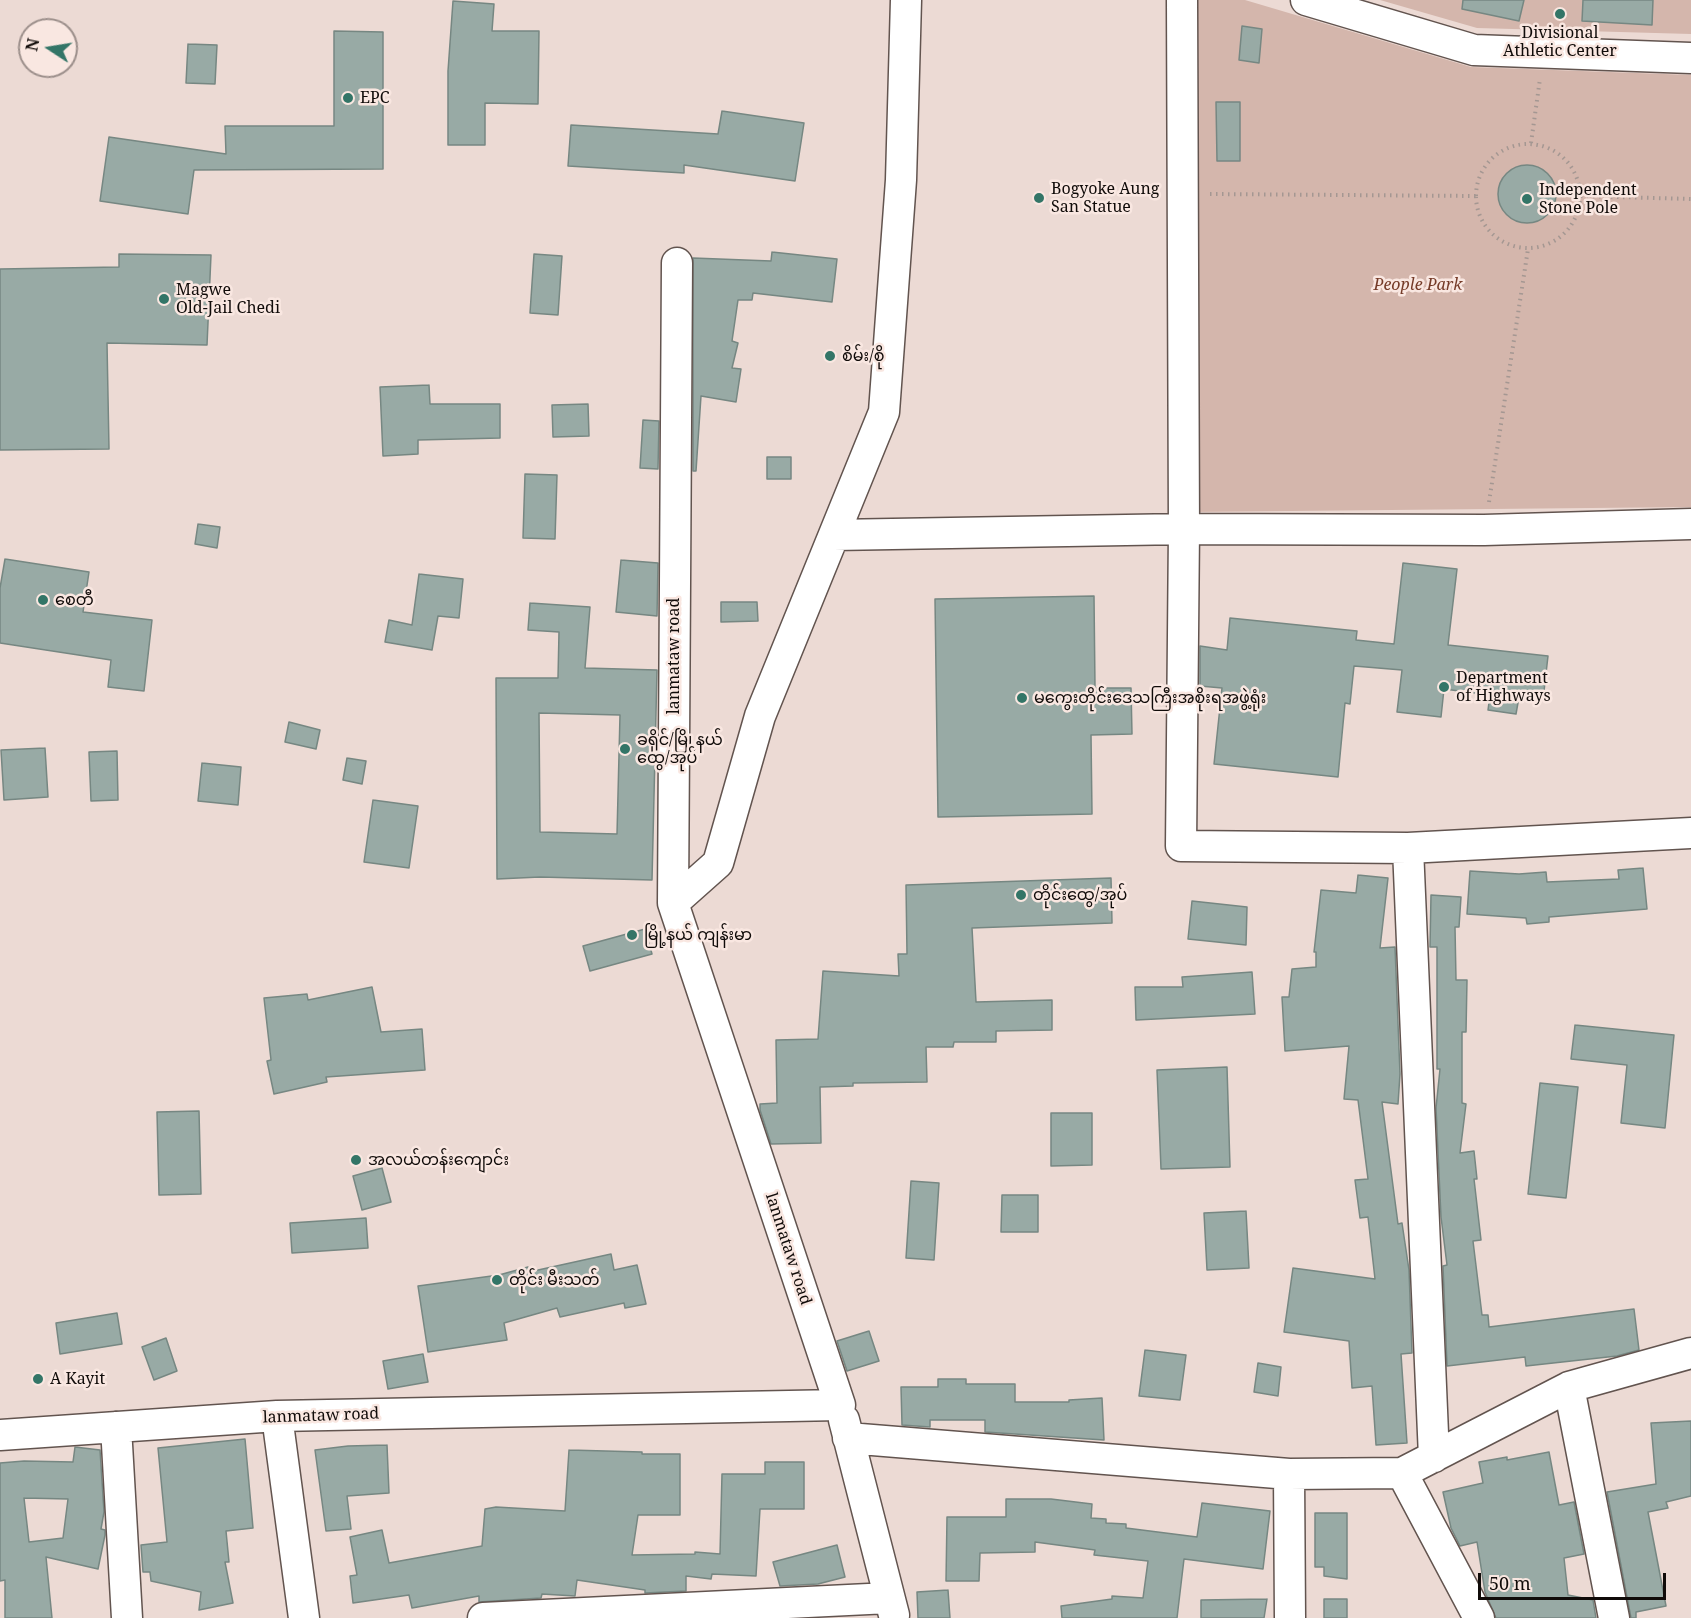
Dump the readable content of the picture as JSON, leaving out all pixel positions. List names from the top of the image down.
{
  "streets": {
    "street": ["lanmataw road"]
  },
  "parks": ["People Park"],
  "places": [
    "Divisional Athletic Center",
    "EPC",
    "Bogyoke Aung San Statue",
    "Independent Stone Pole",
    "Magwe Old-Jail Chedi",
    "စိမ်း/စို",
    "စေတီ",
    "Department of Highways",
    "မကွေးတိုင်းဒေသကြီးအစိုးရအဖွဲ့ရုံး",
    "ခရိုင်/မြို့နယ် ထွေ/အုပ်",
    "တိုင်းထွေ/အုပ်",
    "မြို့နယ် ကျန်းမာ",
    "အလယ်တန်းကျောင်း",
    "တိုင်း မီးသတ်",
    "A Kayit"
  ],
  "scale_bar": "50 m",
  "north": "left"
}
